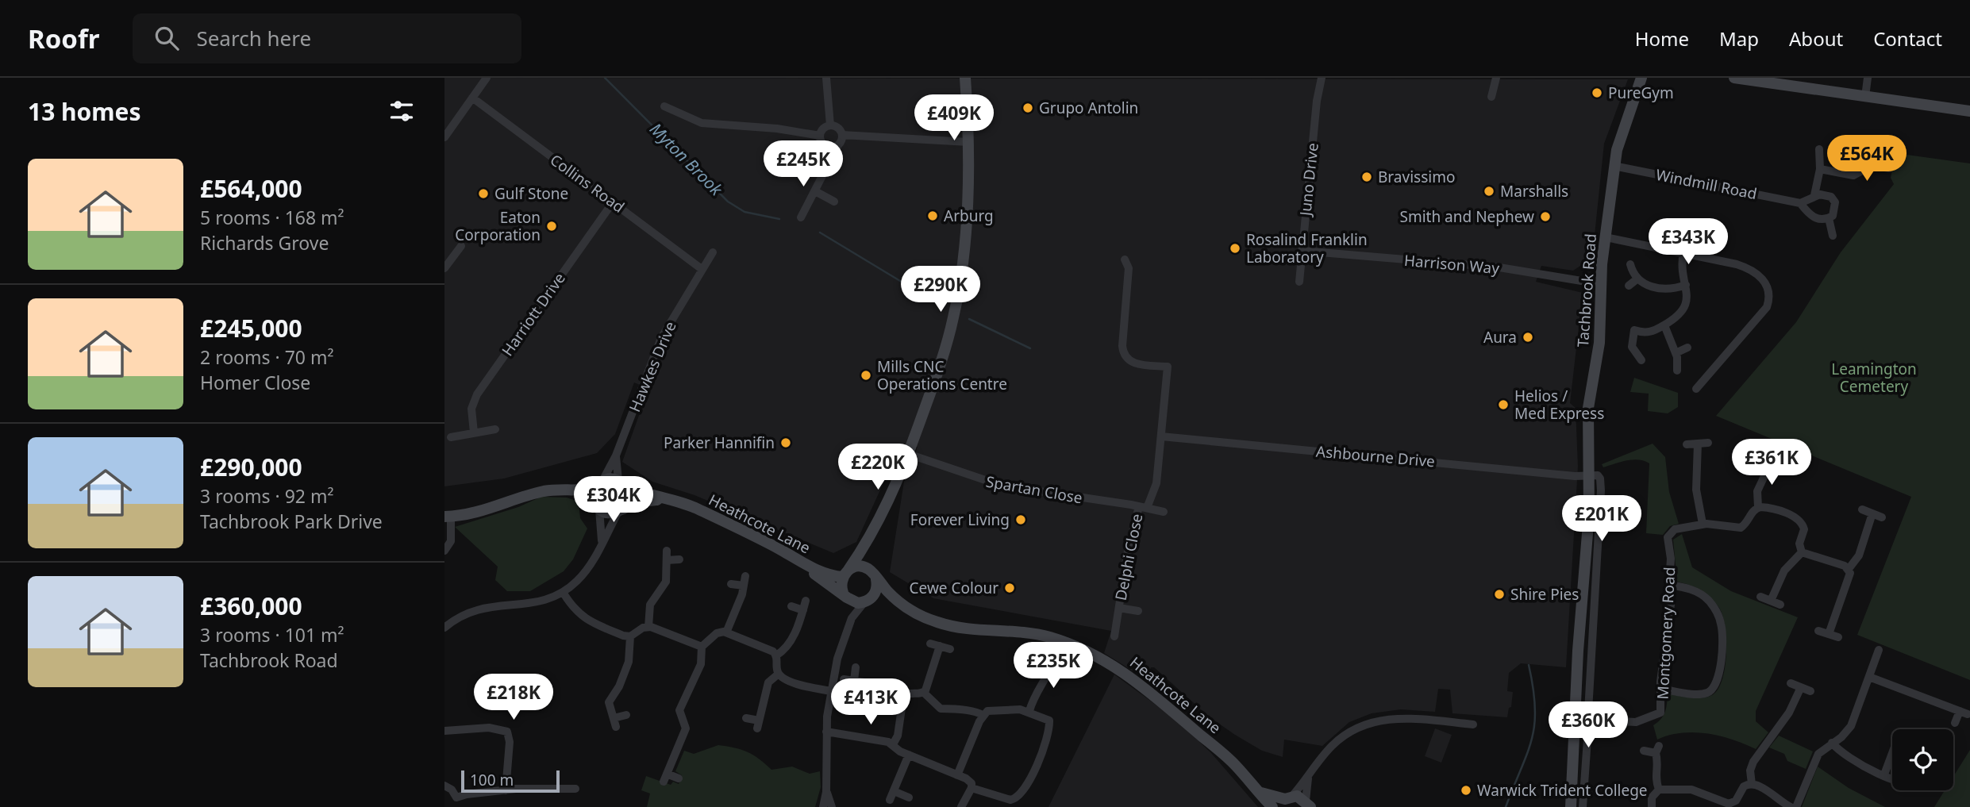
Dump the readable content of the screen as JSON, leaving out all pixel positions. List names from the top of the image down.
{
  "streets": {
    "street": [
      "Juno Drive",
      "Collins Road",
      "Windmill Road",
      "Harrison Way",
      "Tachbrook Road",
      "Harriott Drive",
      "Hawkes Drive",
      "Ashbourne Drive",
      "Spartan Close",
      "Heathcote Lane",
      "Delphi Close",
      "Montgomery Road"
    ]
  },
  "crossings": [
    ["Juno Drive", "Harrison Way"],
    ["Collins Road", "Harriott Drive"],
    ["Collins Road", "Hawkes Drive"],
    ["Windmill Road", "Tachbrook Road"],
    ["Harrison Way", "Tachbrook Road"],
    ["Tachbrook Road", "Ashbourne Drive"],
    ["Tachbrook Road", "Montgomery Road"],
    ["Hawkes Drive", "Heathcote Lane"],
    ["Ashbourne Drive", "Delphi Close"],
    ["Spartan Close", "Delphi Close"]
  ],
  "water": ["Myton Brook"],
  "parks": ["Leamington Cemetery"],
  "places": [
    "PureGym",
    "Grupo Antolin",
    "Bravissimo",
    "Marshalls",
    "Gulf Stone",
    "Arburg",
    "Smith and Nephew",
    "Eaton Corporation",
    "Rosalind Franklin Laboratory",
    "Aura",
    "Mills CNC Operations Centre",
    "Helios / Med Express",
    "Parker Hannifin",
    "Forever Living",
    "Cewe Colour",
    "Shire Pies",
    "Warwick Trident College"
  ],
  "scale_bar": "100 m",
  "page": {
    "header": "Roofr",
    "search": "Search here",
    "nav": [
      "Home",
      "Map",
      "About",
      "Contact"
    ],
    "heading": "13 homes",
    "price": [
      "£409K",
      "£564K",
      "£245K",
      "£343K",
      "£290K",
      "£361K",
      "£220K",
      "£304K",
      "£201K",
      "£235K",
      "£218K",
      "£413K",
      "£360K"
    ],
    "list": [
      {
        "name": "£564,000",
        "note": "5 rooms · 168 m² · Richards Grove"
      },
      {
        "name": "£245,000",
        "note": "2 rooms · 70 m² · Homer Close"
      },
      {
        "name": "£290,000",
        "note": "3 rooms · 92 m² · Tachbrook Park Drive"
      },
      {
        "name": "£360,000",
        "note": "3 rooms · 101 m² · Tachbrook Road"
      }
    ],
    "scale": "100 m"
  }
}
